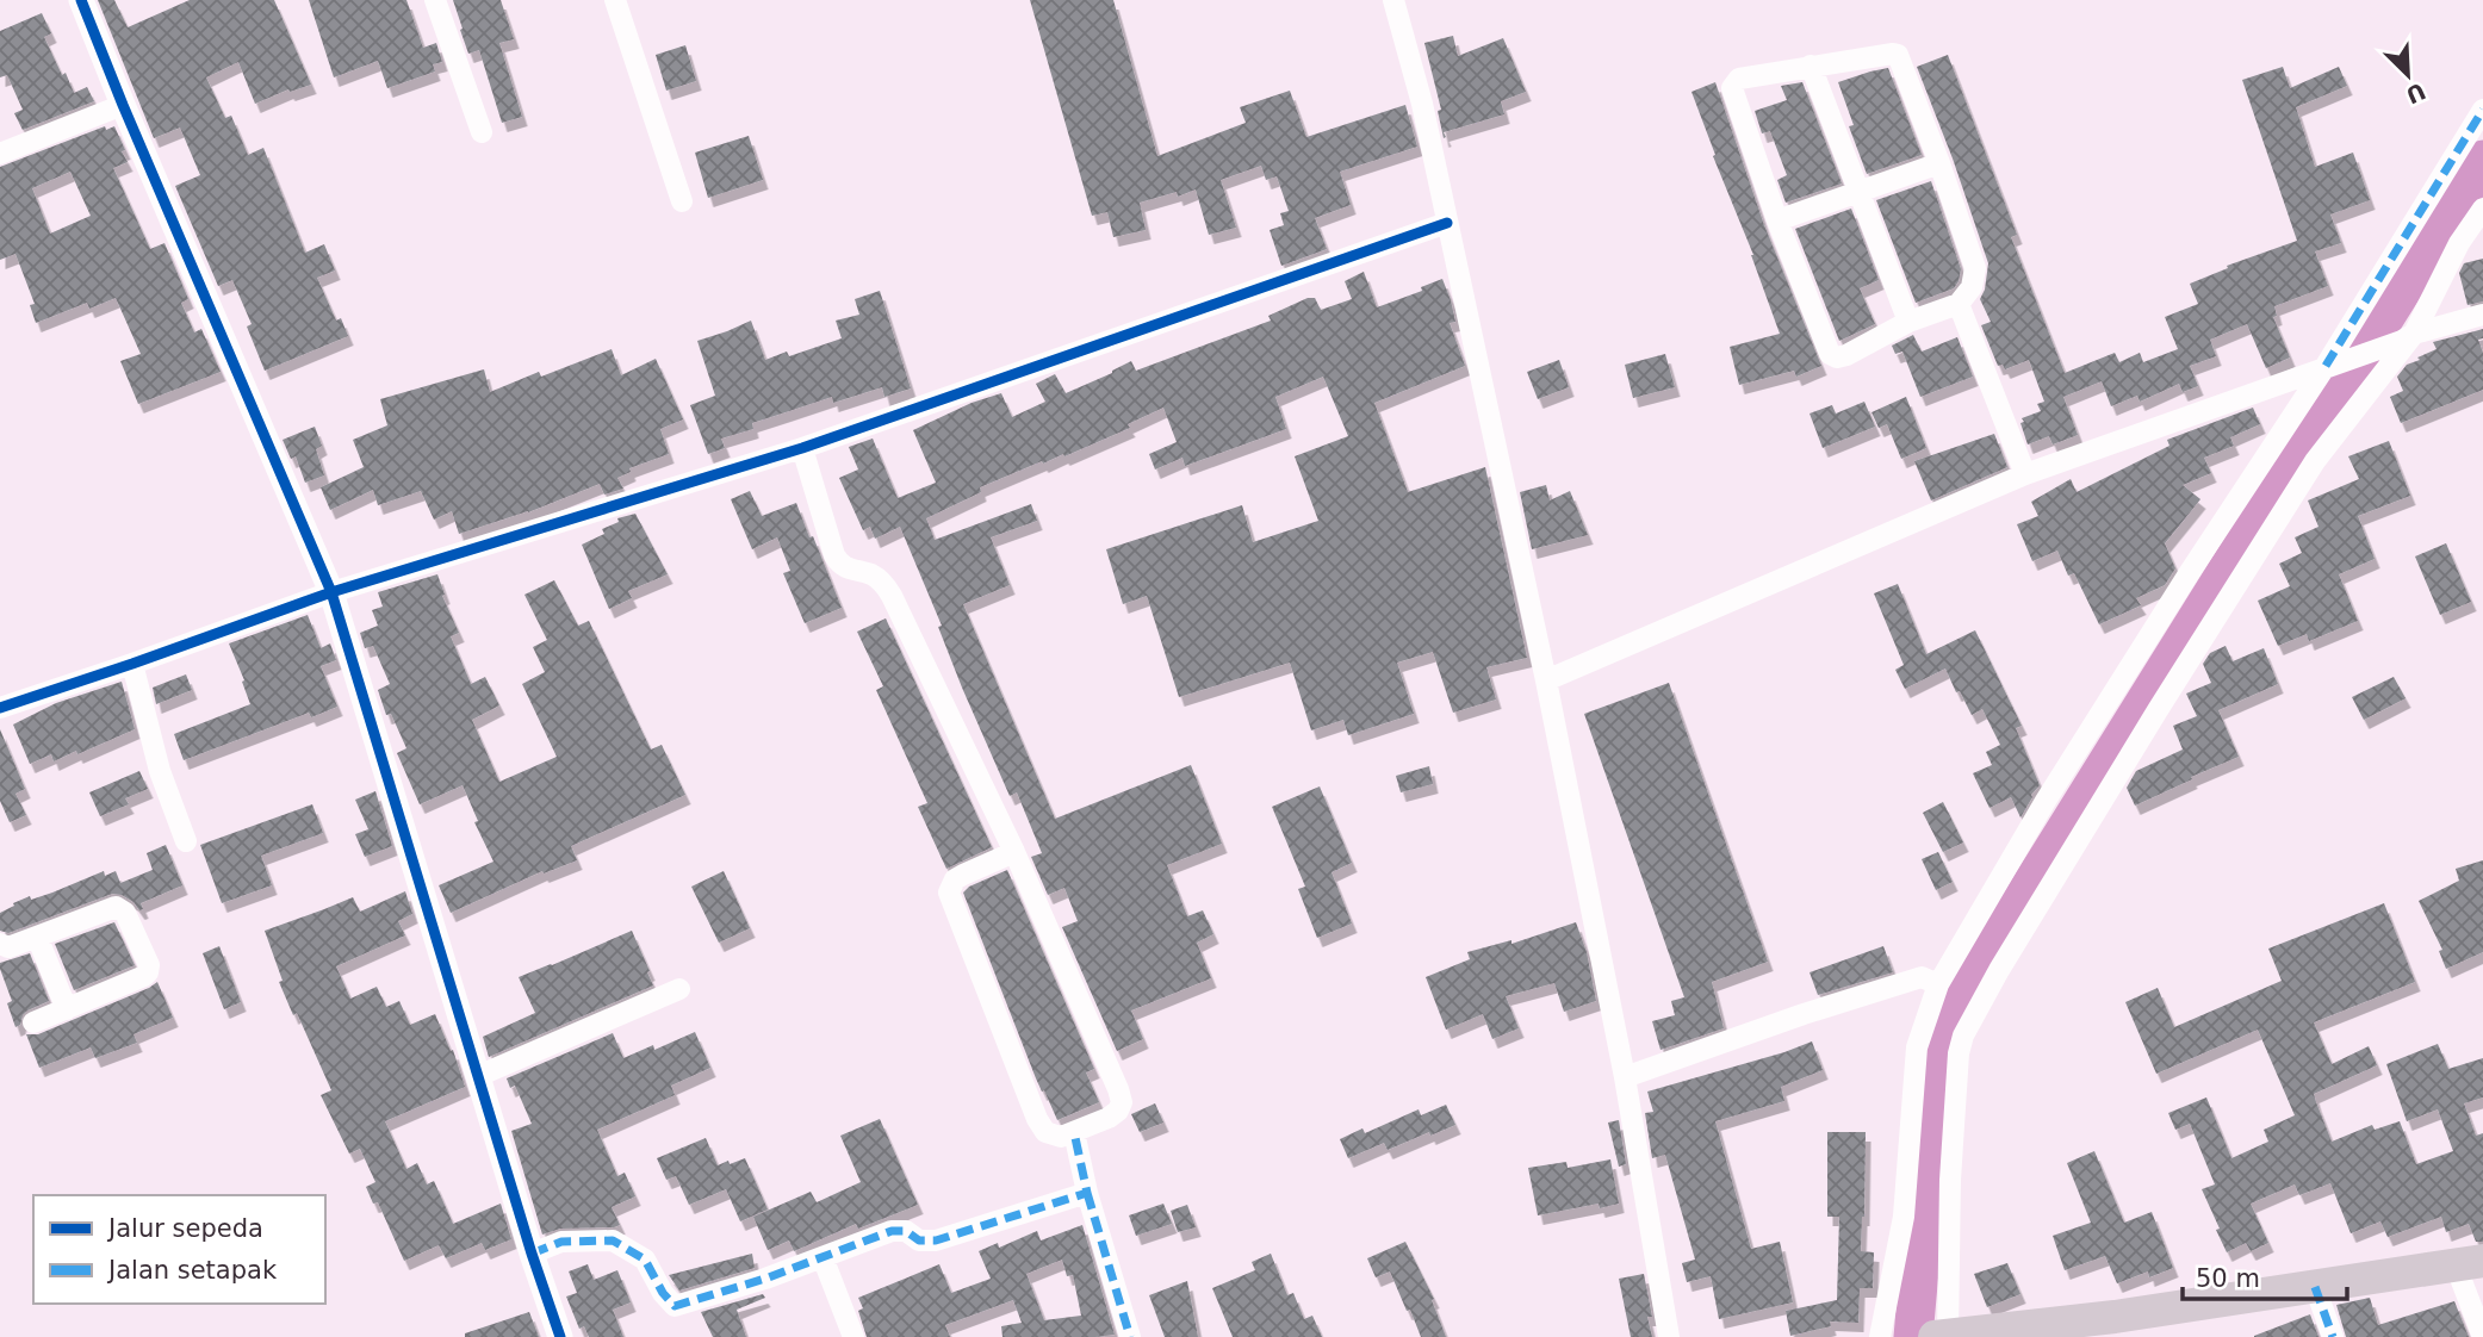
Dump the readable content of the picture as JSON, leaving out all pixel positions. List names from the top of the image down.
{
  "legend": ["Jalur sepeda", "Jalan setapak"],
  "scale_bar": "50 m",
  "north": "bottom right"
}
